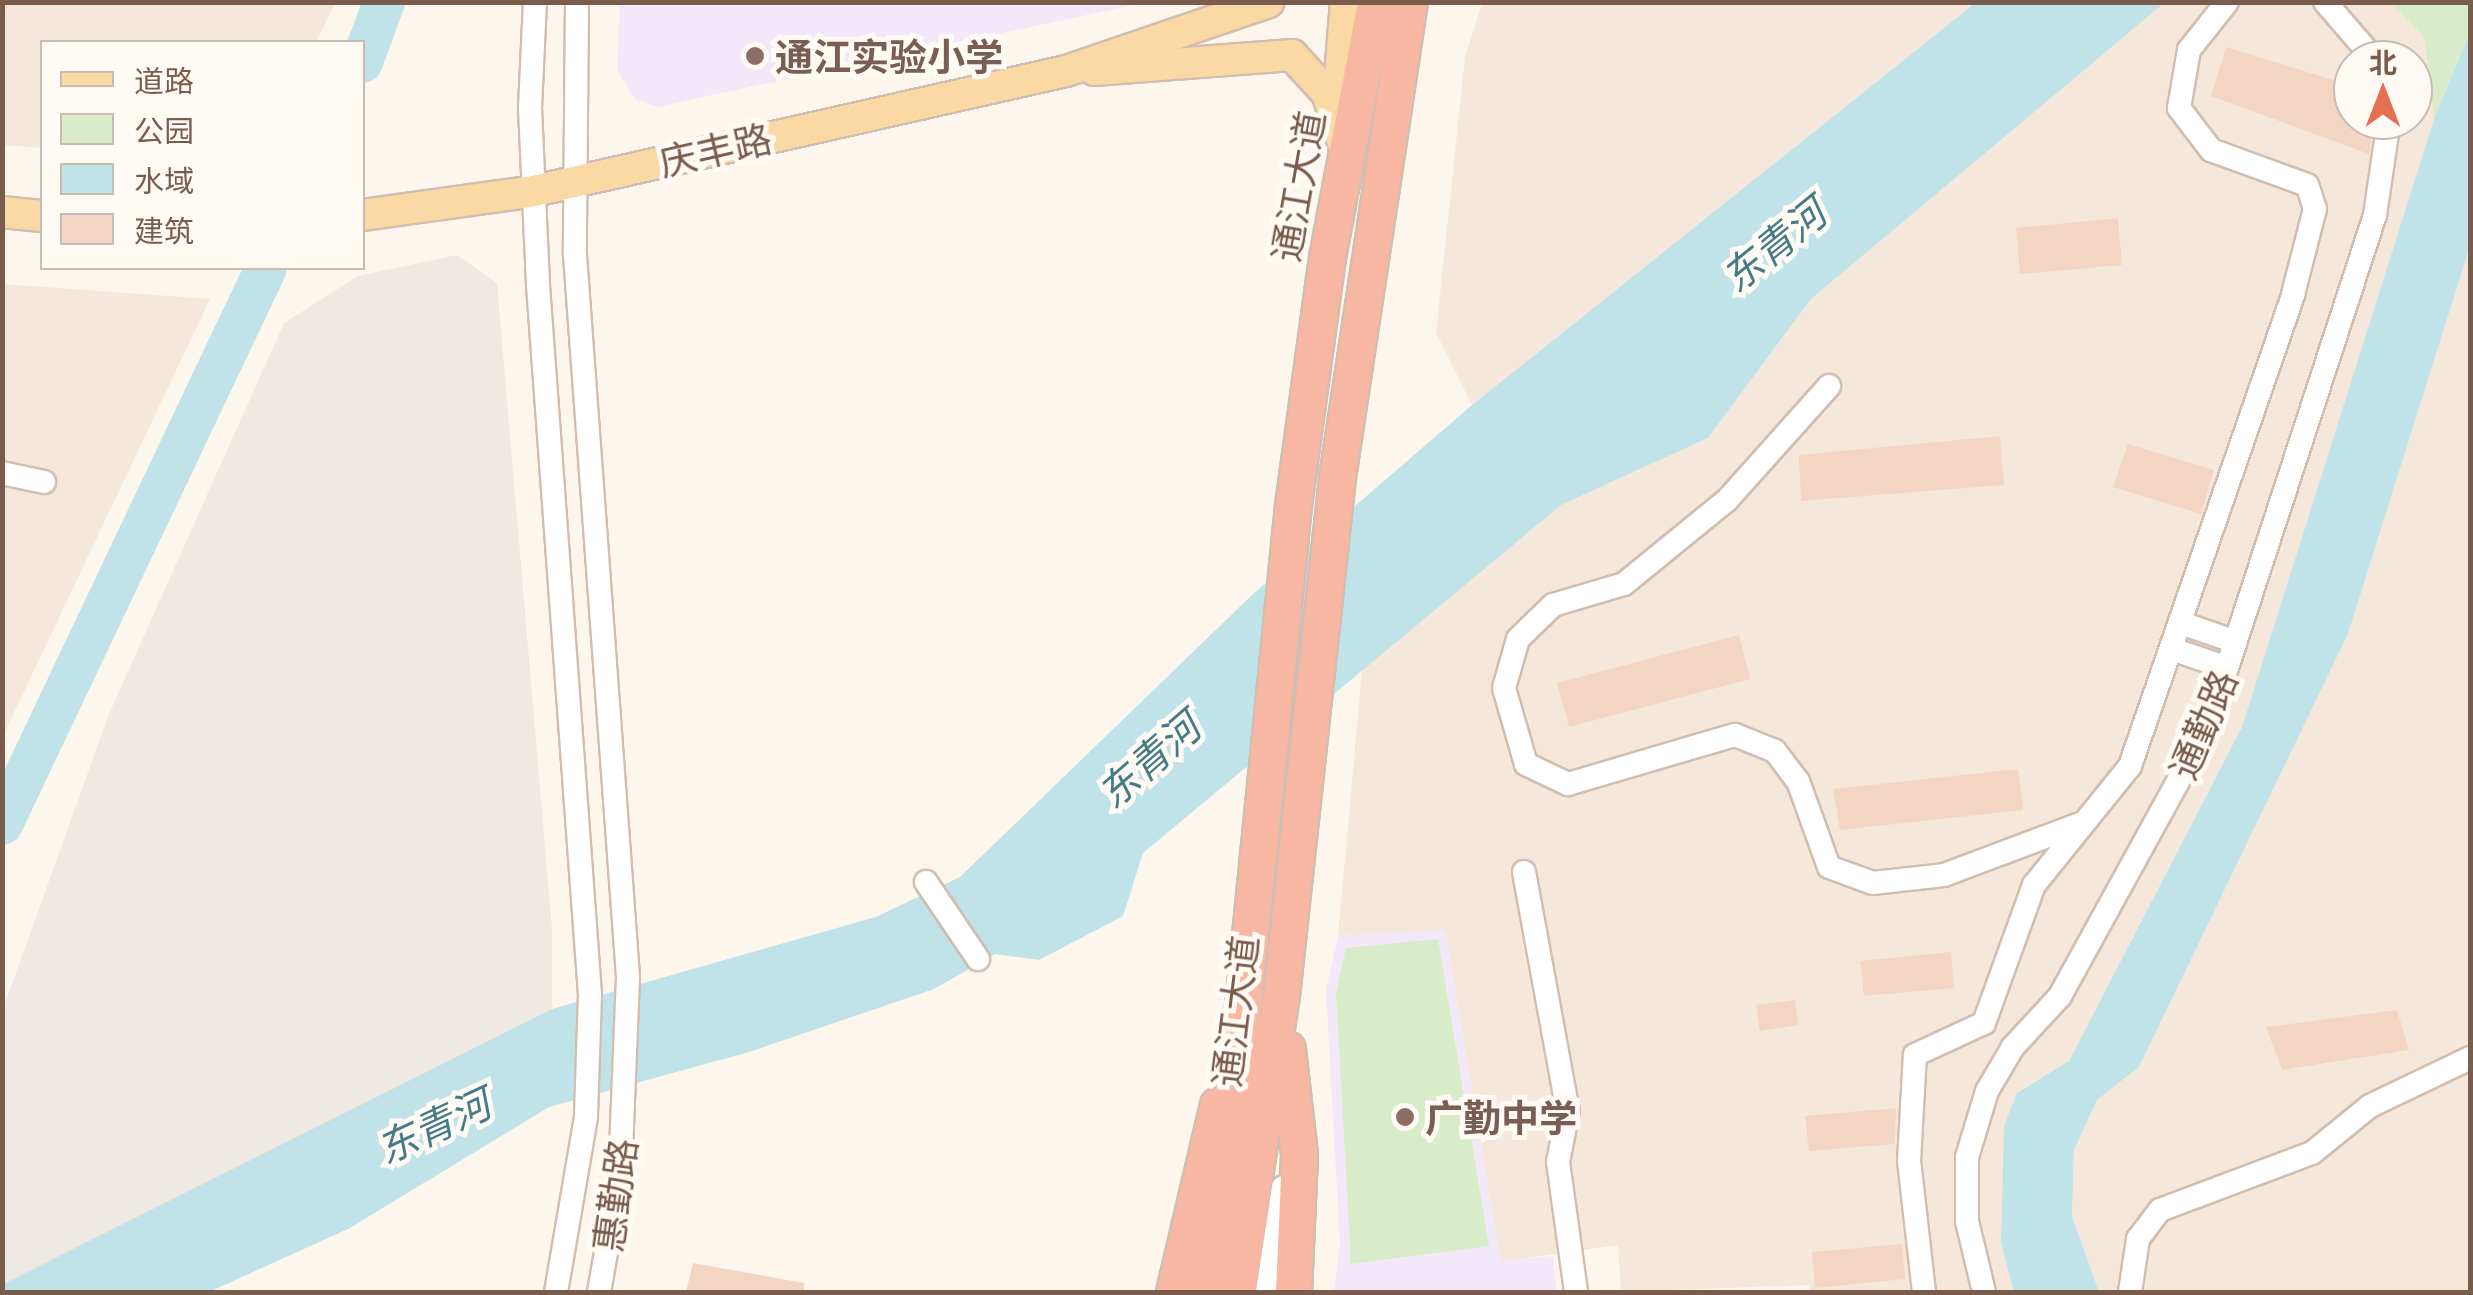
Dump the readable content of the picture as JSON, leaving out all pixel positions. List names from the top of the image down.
{
  "streets": {
    "highway": ["通江大道"],
    "main road": ["庆丰路"],
    "street": ["通勤路", "惠勤路"]
  },
  "crossings": [
    ["庆丰路", "惠勤路"]
  ],
  "water": ["东青河"],
  "places": ["通江实验小学", "广勤中学"],
  "legend": [
    "道路",
    "公园",
    "水域",
    "建筑"
  ],
  "north": "top"
}
